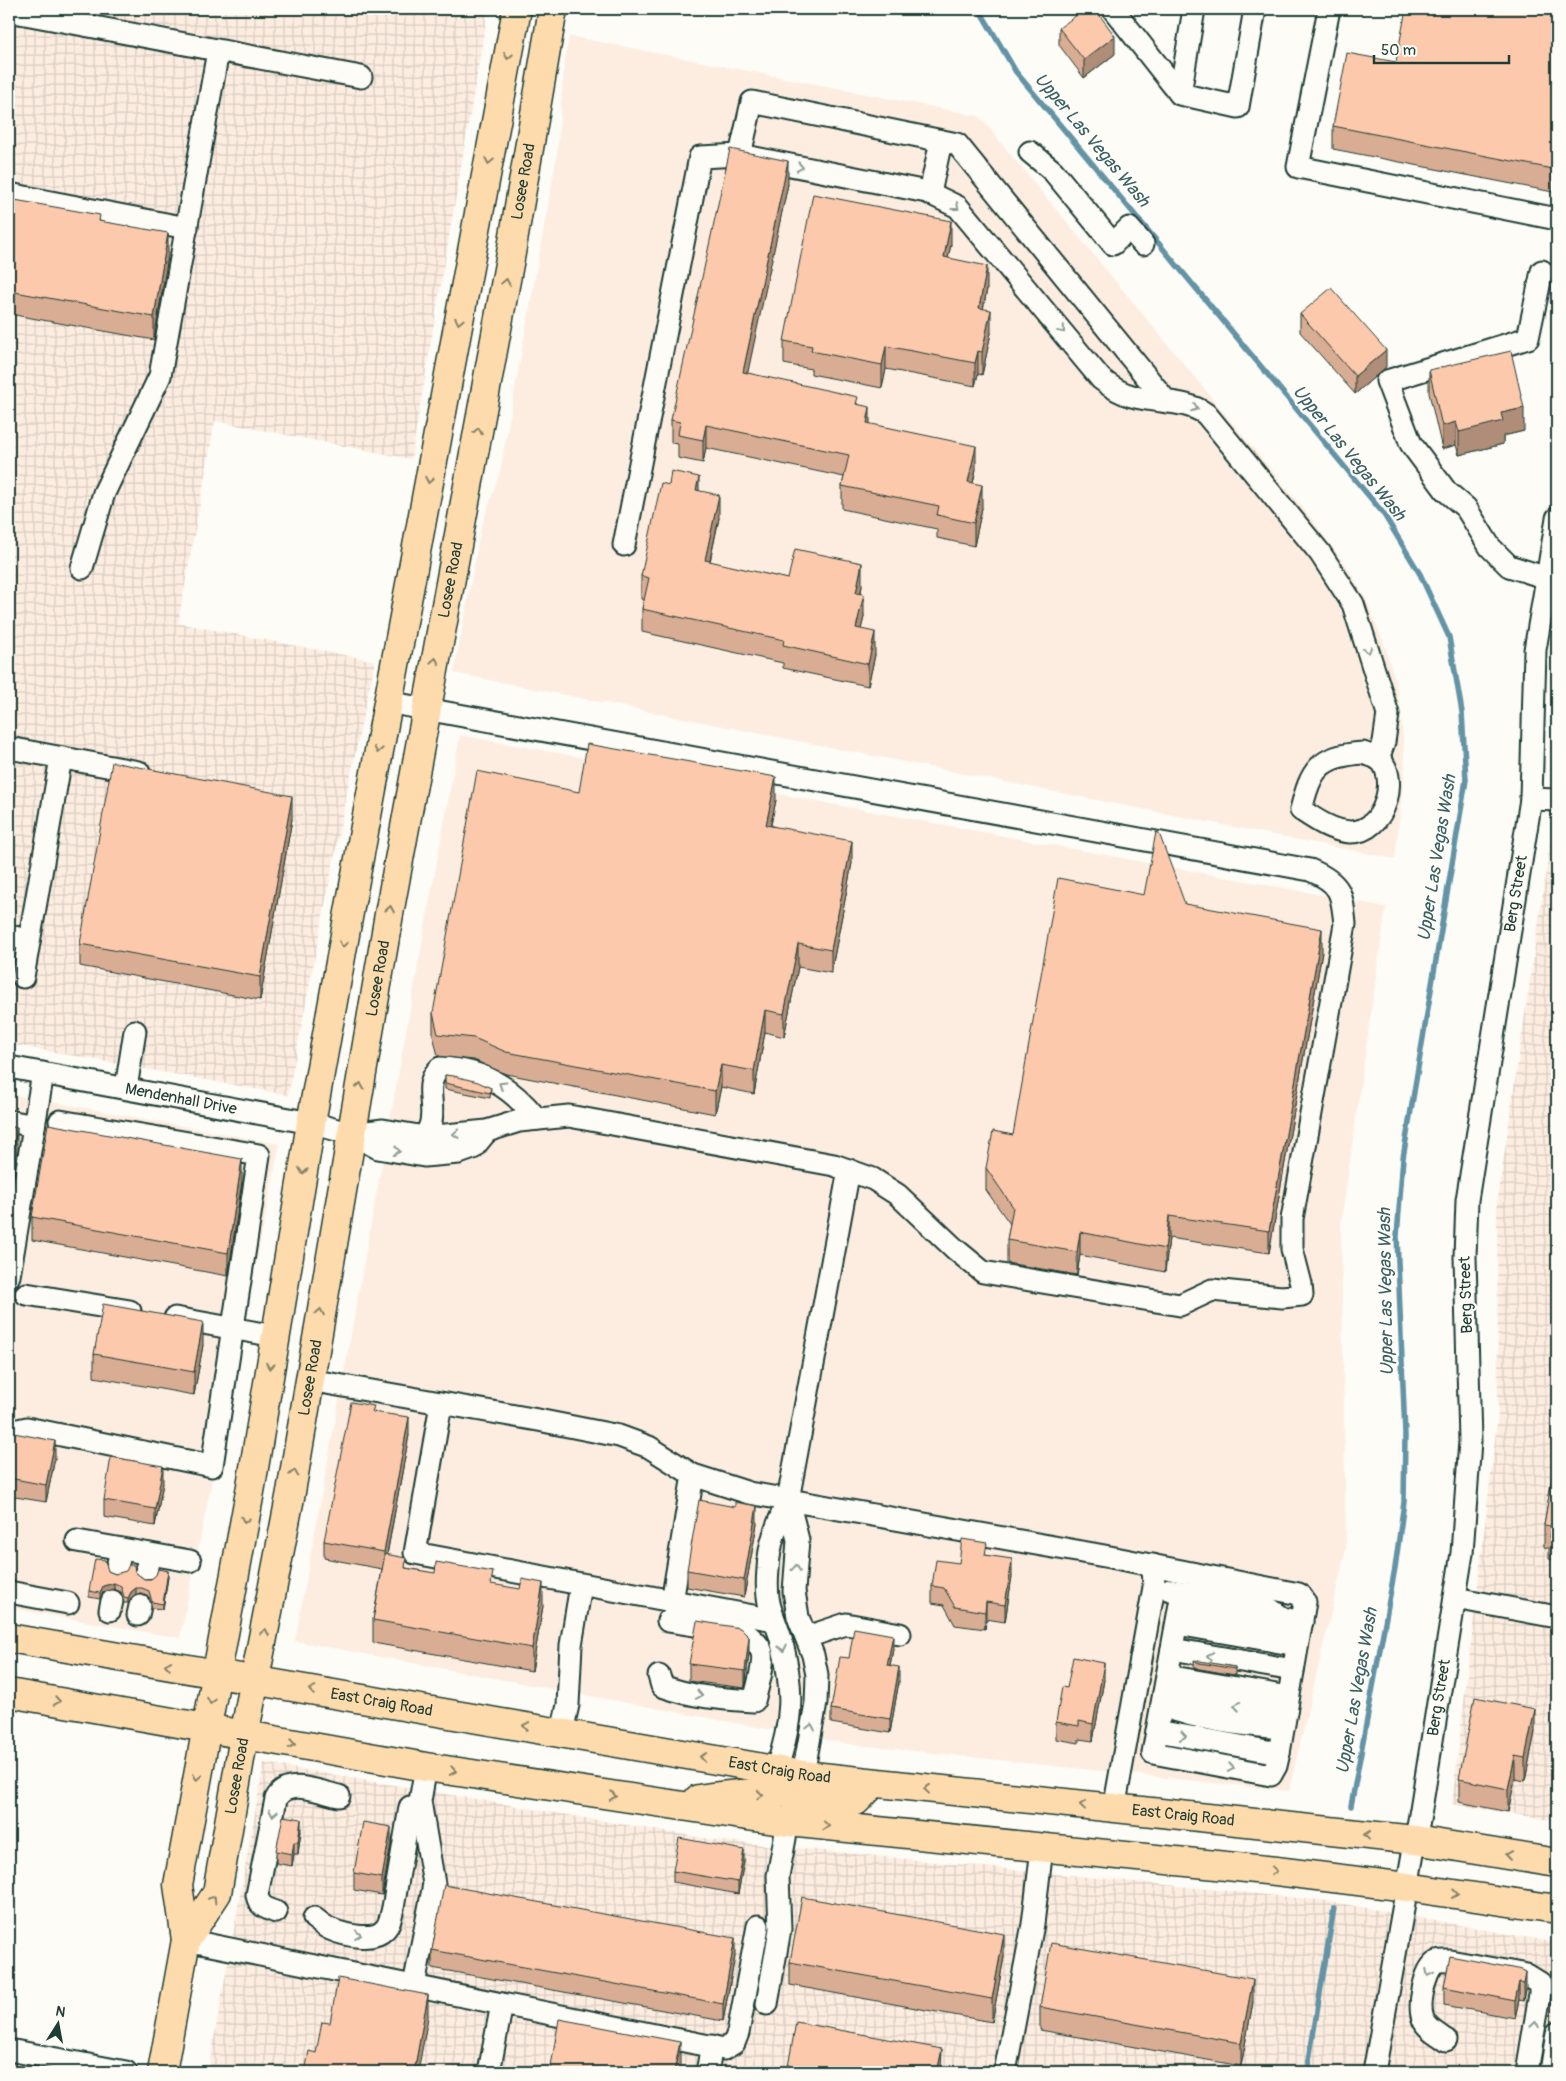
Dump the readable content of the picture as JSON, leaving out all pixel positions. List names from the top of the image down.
{
  "streets": {
    "main road": ["Losee Road", "East Craig Road"],
    "street": ["Berg Street", "Mendenhall Drive"]
  },
  "crossings": [
    ["Losee Road", "Mendenhall Drive"],
    ["Losee Road", "East Craig Road"],
    ["Berg Street", "East Craig Road"]
  ],
  "water": ["Upper Las Vegas Wash"],
  "scale_bar": "50 m",
  "north": "top"
}
